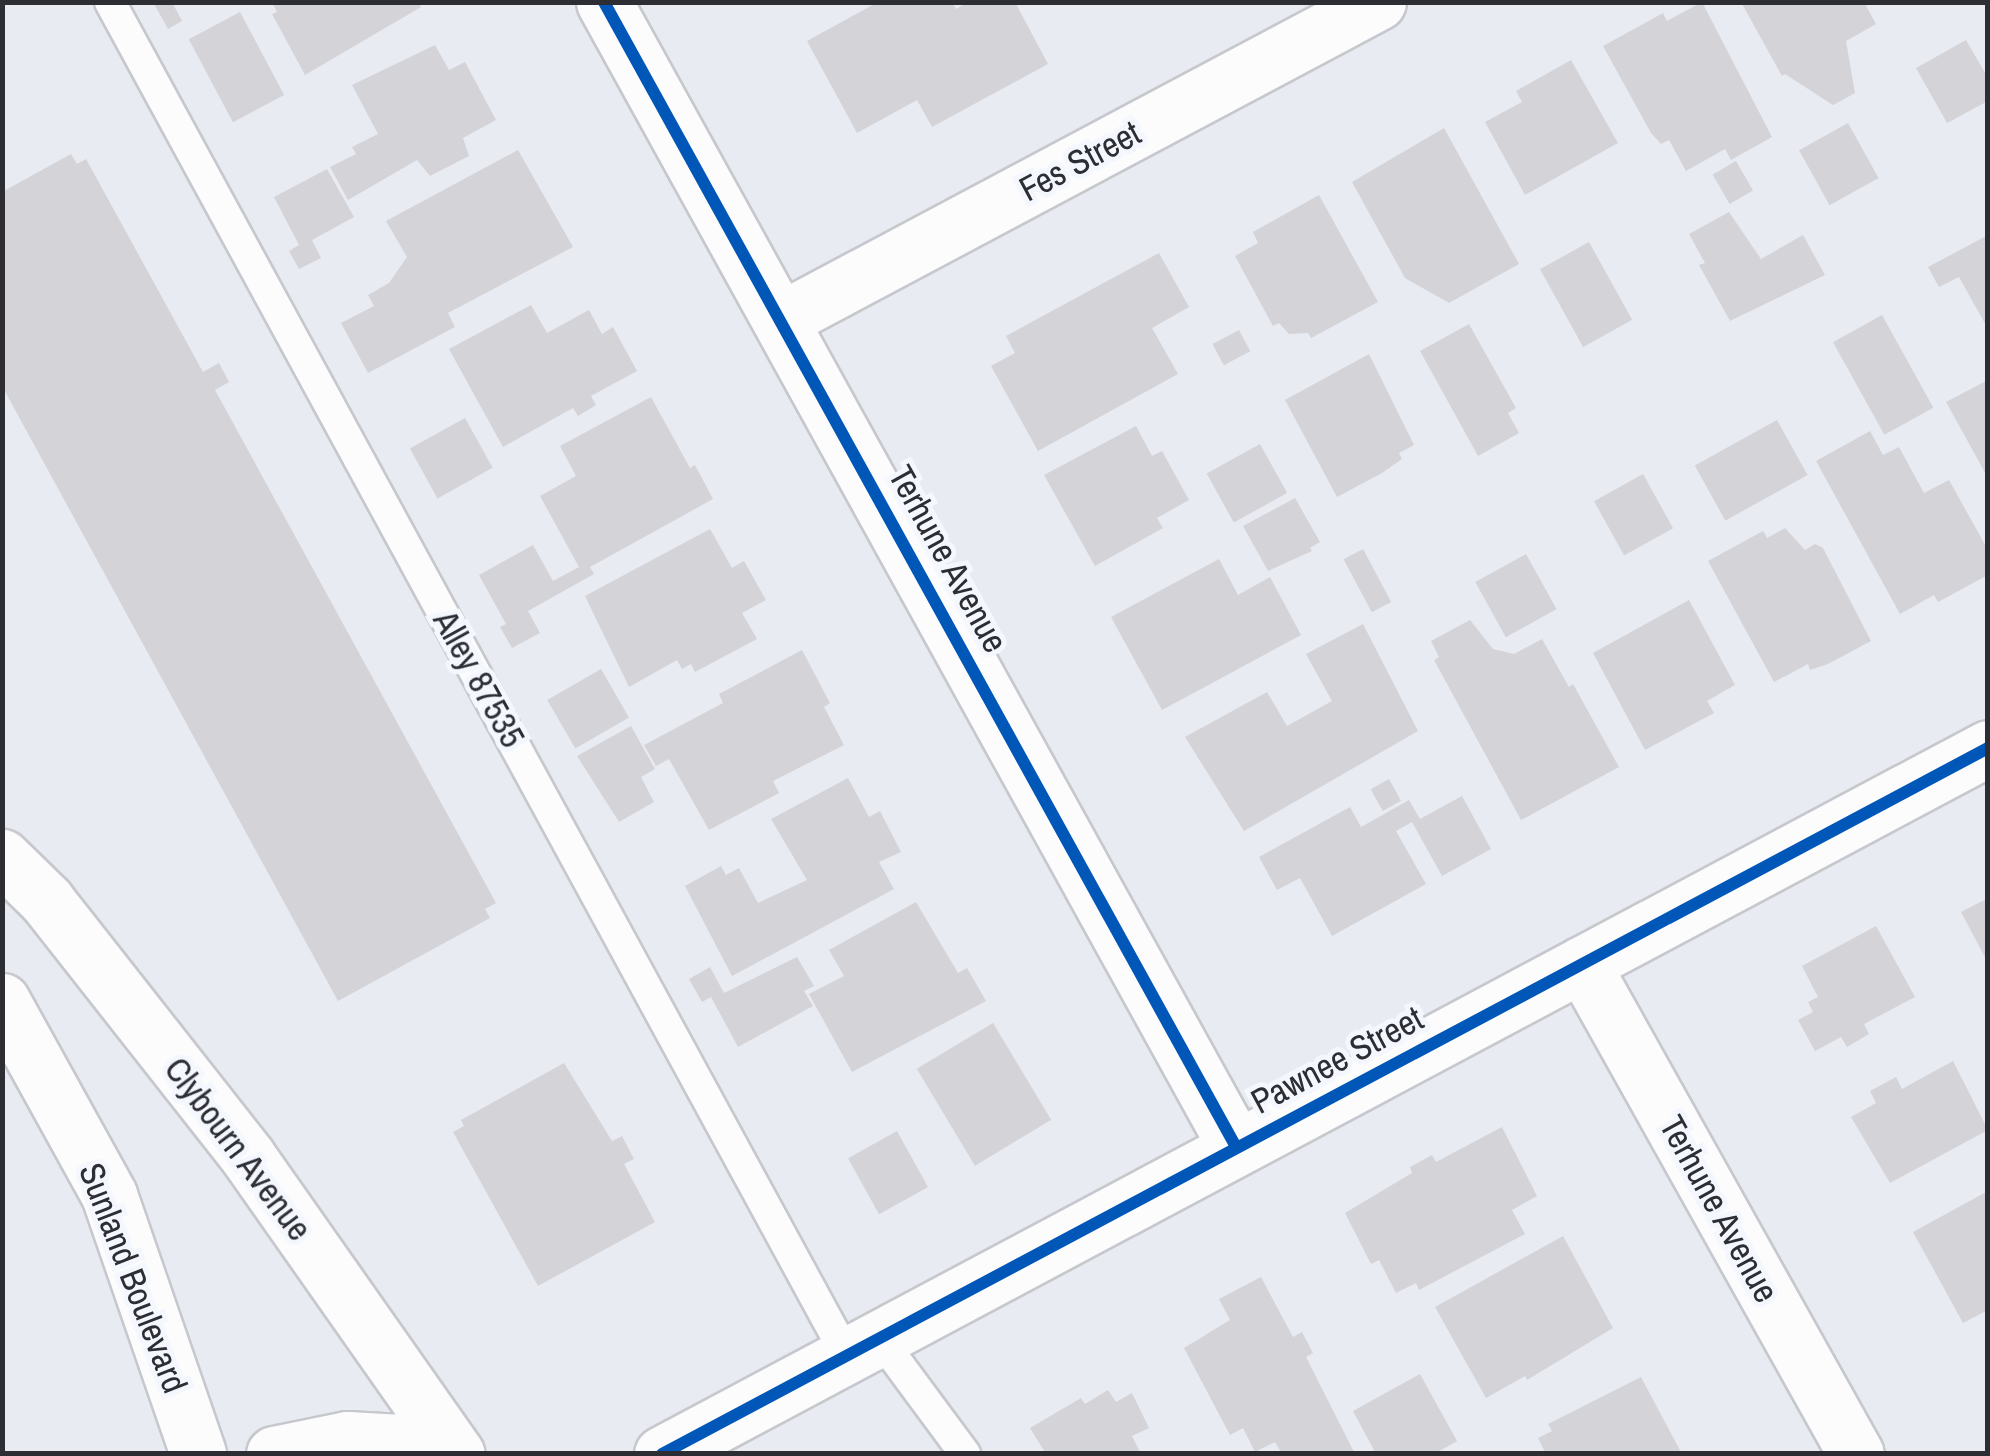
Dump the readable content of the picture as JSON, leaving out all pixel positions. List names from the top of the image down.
{
  "streets": {
    "street": [
      "Fes Street",
      "Terhune Avenue",
      "Pawnee Street",
      "Clybourn Avenue",
      "Sunland Boulevard"
    ],
    "lane": ["Alley 87535"]
  },
  "crossings": [
    ["Fes Street", "Terhune Avenue"],
    ["Terhune Avenue", "Pawnee Street"],
    ["Alley 87535", "Pawnee Street"]
  ]
}
